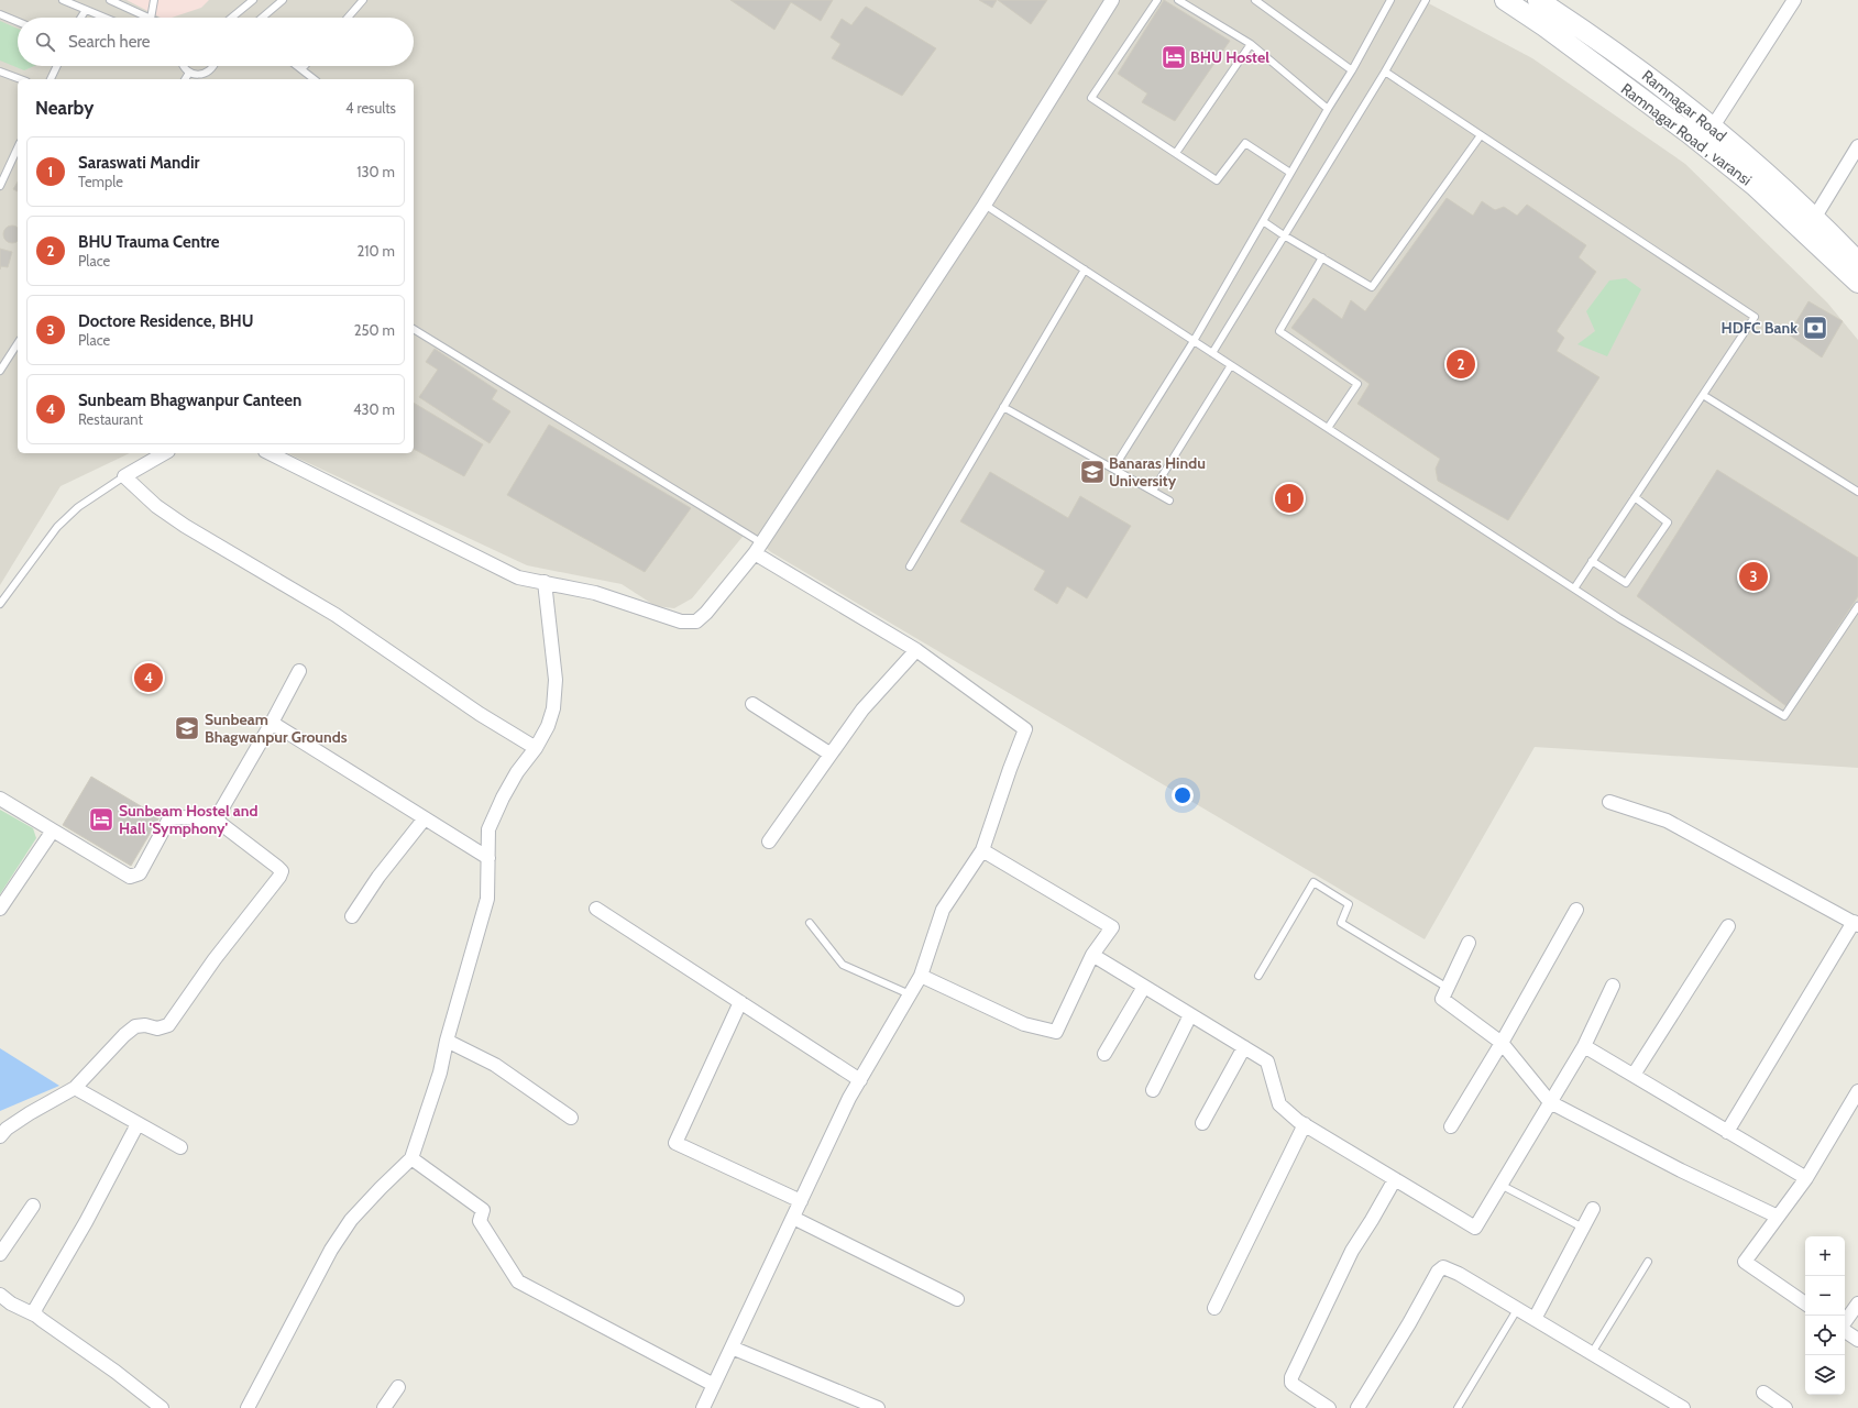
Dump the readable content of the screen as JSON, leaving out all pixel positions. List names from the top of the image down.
{
  "streets": {
    "main road": ["Ramnagar Road", "Ramnagar Road , varansi"]
  },
  "places": {
    "hotel": ["BHU Hostel", "Sunbeam Hostel and Hall 'Symphony'"],
    "bank": ["HDFC Bank"],
    "school or university": ["Banaras Hindu University", "Sunbeam Bhagwanpur Grounds"]
  },
  "page": {
    "search": "Search here",
    "heading": ["Nearby", "4 results"],
    "list": [
      {
        "mark": "1",
        "name": "Saraswati Mandir",
        "note": "Temple",
        "value": "130 m"
      },
      {
        "mark": "2",
        "name": "BHU Trauma Centre",
        "note": "Place",
        "value": "210 m"
      },
      {
        "mark": "3",
        "name": "Doctore Residence, BHU",
        "note": "Place",
        "value": "250 m"
      },
      {
        "mark": "4",
        "name": "Sunbeam Bhagwanpur Canteen",
        "note": "Restaurant",
        "value": "430 m"
      }
    ],
    "pins": [
      "2",
      "1",
      "3",
      "4"
    ],
    "map_buttons": ["+", "−"]
  }
}
